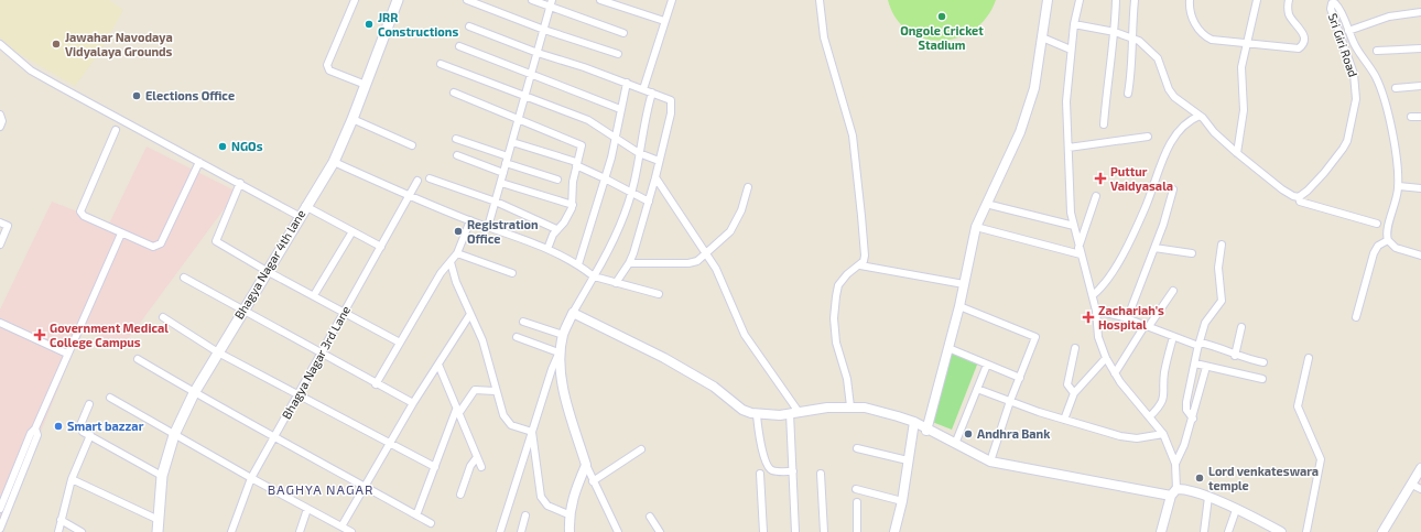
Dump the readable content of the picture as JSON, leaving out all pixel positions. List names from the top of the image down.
{
  "streets": {
    "main road": ["Bhagya Nagar 4th lane"],
    "street": ["Sri Giri Road", "Bhagya Nagar 3rd Lane"]
  },
  "districts": ["BAGHYA NAGAR"],
  "places": {
    "other": [
      "Ongole Cricket Stadium",
      "JRR Constructions",
      "Jawahar Navodaya Vidyalaya Grounds",
      "Elections Office",
      "NGOs",
      "Registration Office",
      "Smart bazzar",
      "Andhra Bank",
      "Lord venkateswara temple"
    ],
    "health": ["Puttur Vaidyasala", "Zachariah's Hospital", "Government Medical College Campus"]
  }
}
